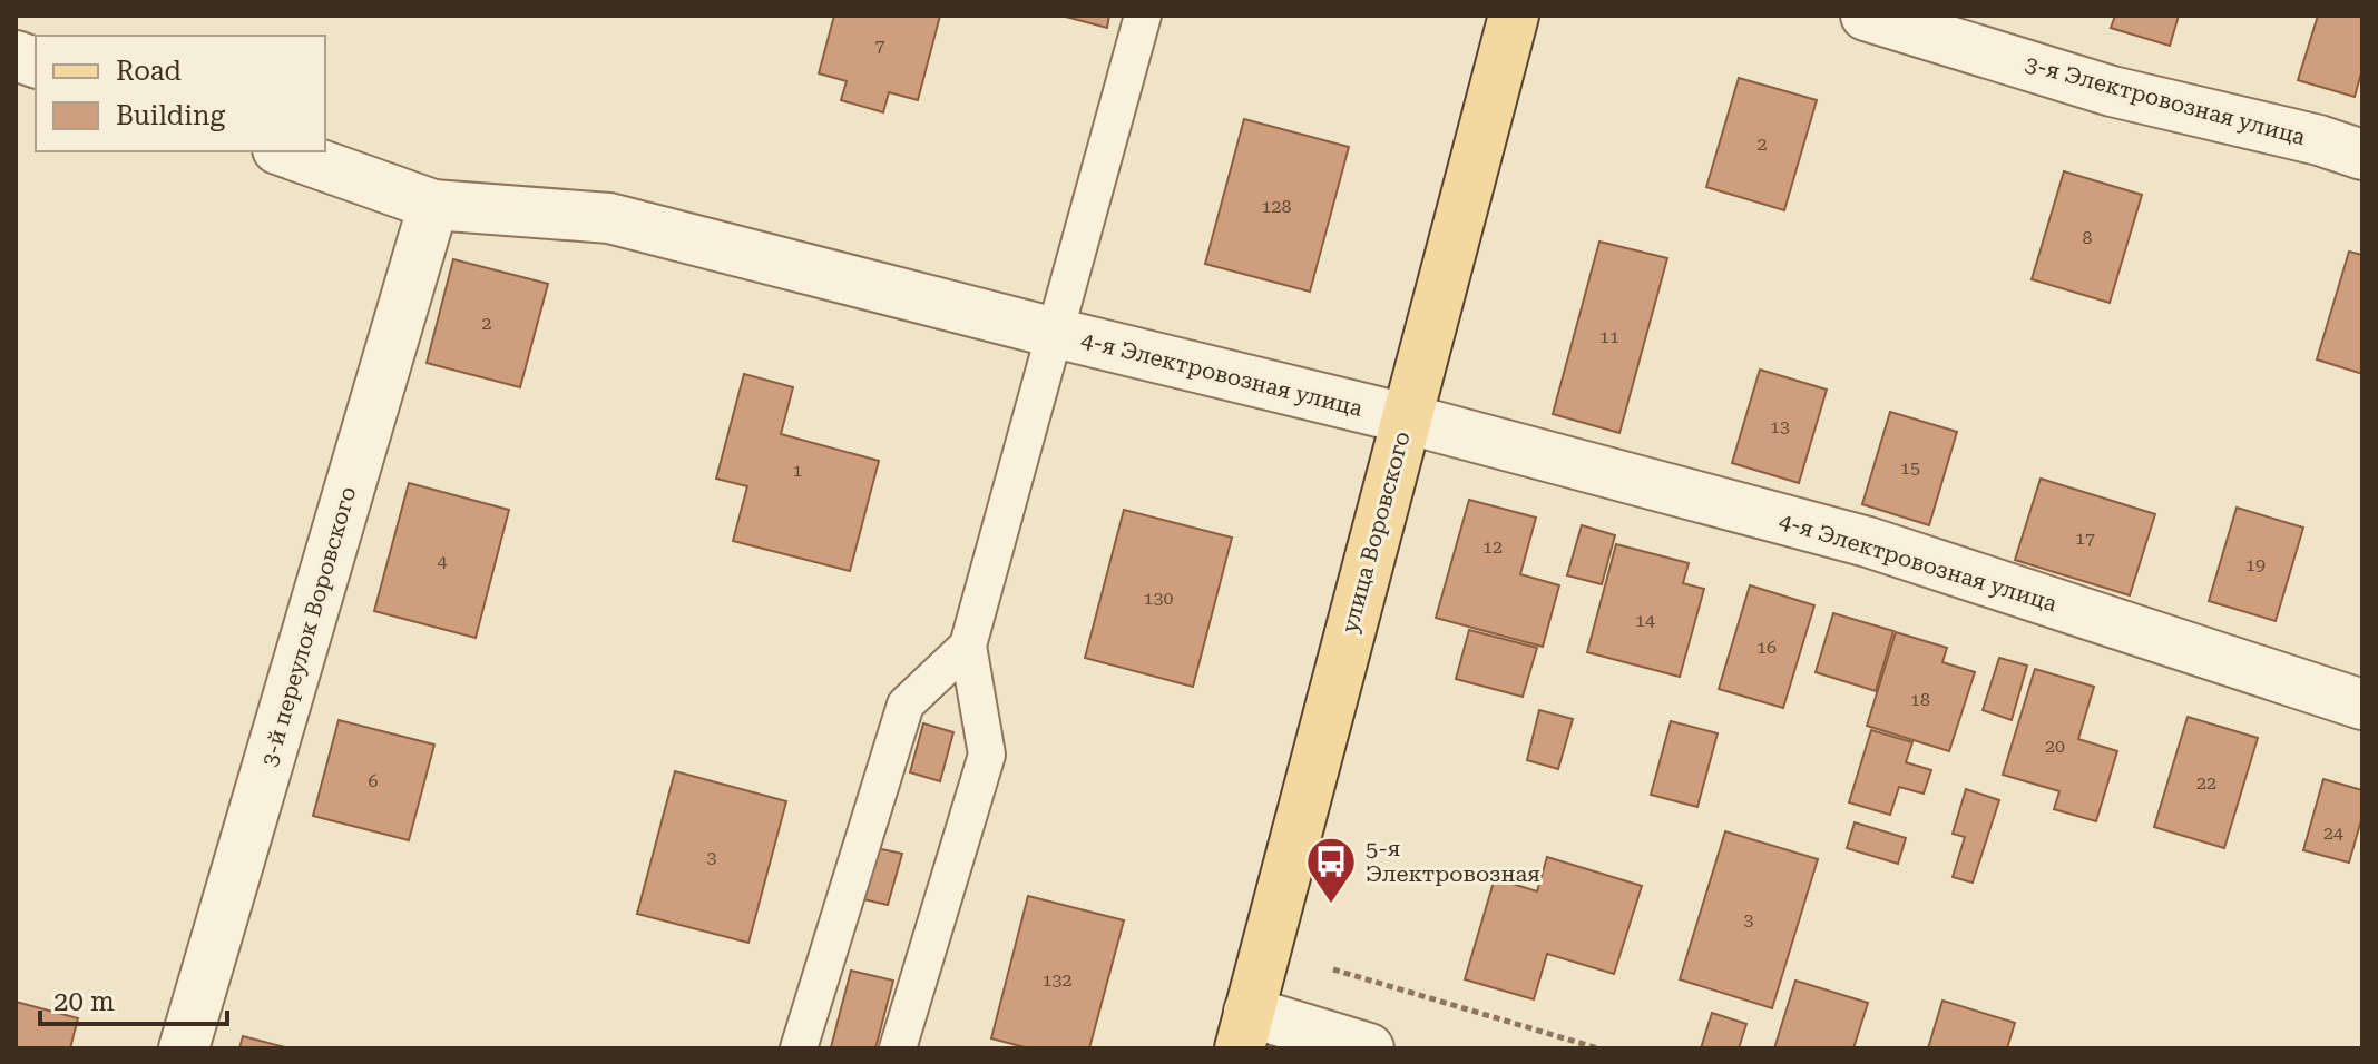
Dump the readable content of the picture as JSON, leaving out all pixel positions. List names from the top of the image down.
{
  "streets": {
    "main road": ["улица Воровского"],
    "street": ["3-я Электровозная улица", "4-я Электровозная улица", "3-й переулок Воровского"]
  },
  "crossings": [
    ["4-я Электровозная улица", "улица Воровского"],
    ["4-я Электровозная улица", "3-й переулок Воровского"]
  ],
  "places": {
    "bus stop": ["5-я Электровозная"]
  },
  "house_numbers": [
    "7",
    "2",
    "128",
    "8",
    "2",
    "11",
    "13",
    "15",
    "1",
    "17",
    "12",
    "4",
    "19",
    "130",
    "14",
    "16",
    "18",
    "20",
    "6",
    "22",
    "24",
    "3",
    "3",
    "132"
  ],
  "legend": ["Road", "Building"],
  "scale_bar": "20 m"
}
